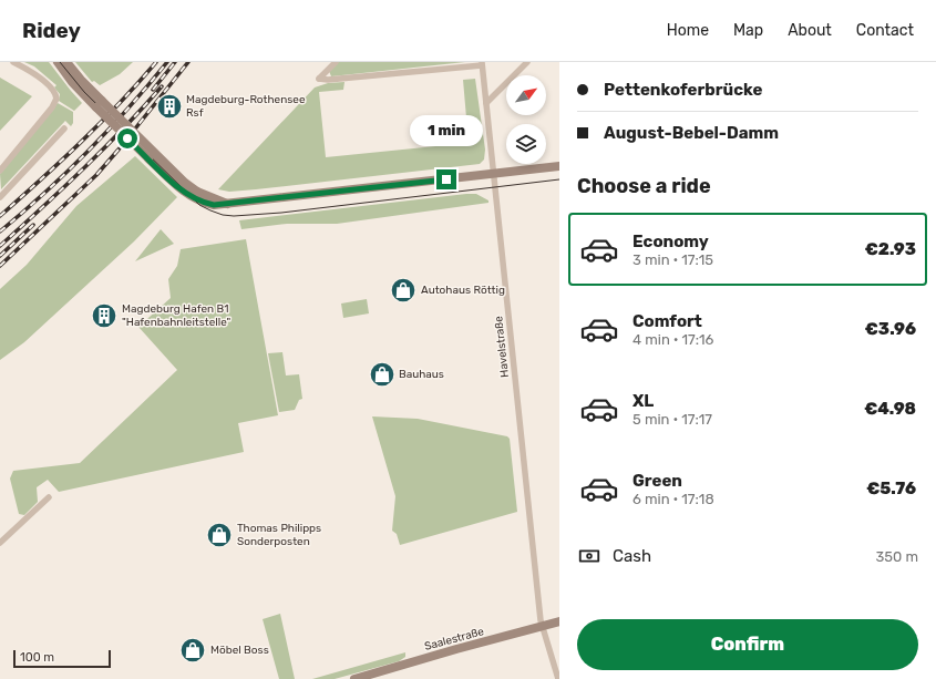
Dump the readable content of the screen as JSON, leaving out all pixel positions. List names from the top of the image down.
{
  "streets": {
    "main road": ["Saalestraße"],
    "street": ["Havelstraße"]
  },
  "crossings": [
    ["Havelstraße", "Saalestraße"]
  ],
  "places": {
    "building": ["Magdeburg-Rothensee Rsf", "Magdeburg Hafen B1 \"Hafenbahnleitstelle\""],
    "shop": [
      "Autohaus Röttig",
      "Bauhaus",
      "Thomas Philipps Sonderposten",
      "Möbel Boss"
    ]
  },
  "scale_bar": "100 m",
  "north": "top right",
  "page": {
    "header": "Ridey",
    "nav": [
      "Home",
      "Map",
      "About",
      "Contact"
    ],
    "banner": ["Pettenkoferbrücke", "August-Bebel-Damm"],
    "bubble": "1 min",
    "heading": "Choose a ride",
    "list": [
      {
        "name": "Economy",
        "note": "3 min · 17:15",
        "value": "€2.93"
      },
      {
        "name": "Comfort",
        "note": "4 min · 17:16",
        "value": "€3.96"
      },
      {
        "name": "XL",
        "note": "5 min · 17:17",
        "value": "€4.98"
      },
      {
        "name": "Green",
        "note": "6 min · 17:18",
        "value": "€5.76"
      }
    ],
    "pay": ["Cash", "350 m"],
    "buttons": "Confirm",
    "scale": "100 m"
  }
}
